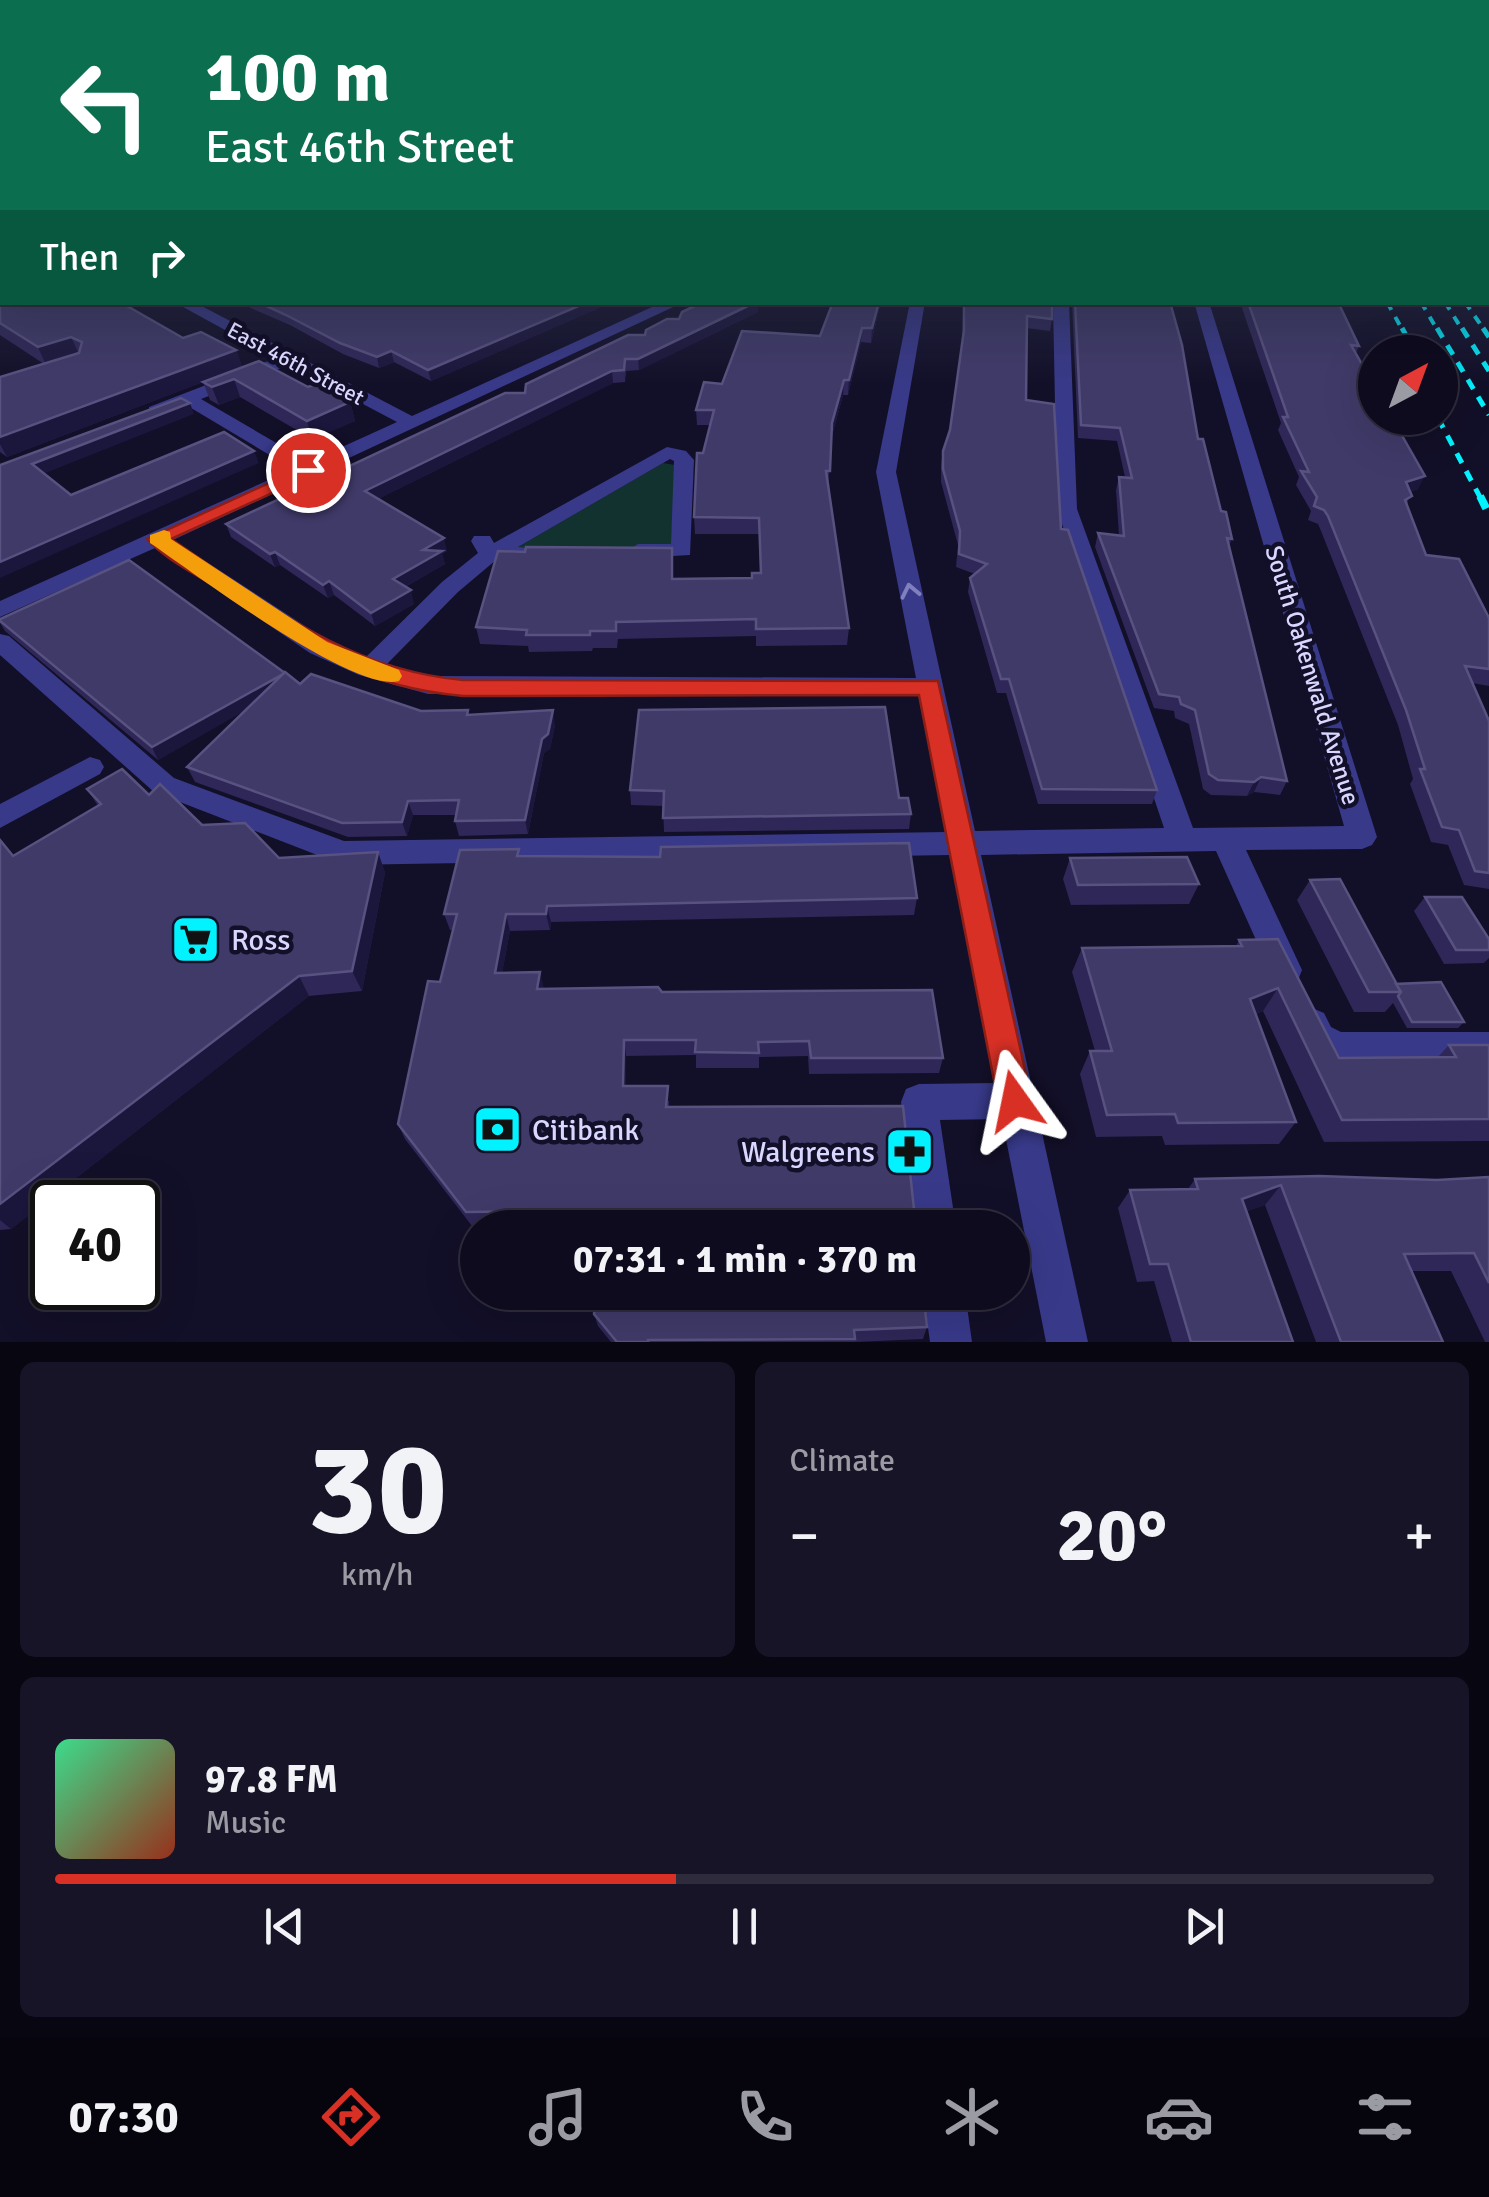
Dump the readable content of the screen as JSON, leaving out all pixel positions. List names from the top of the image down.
{
  "streets": {
    "street": ["East 46th Street", "South Oakenwald Avenue"]
  },
  "places": {
    "supermarket": ["Ross"],
    "bank": ["Citibank"],
    "pharmacy": ["Walgreens"]
  },
  "north": "top right",
  "page": {
    "turn": ["100 m", "East 46th Street"],
    "then": "Then",
    "limit": "40",
    "trip": "07:31 · 1 min · 370 m",
    "tile": [
      ["30", "km/h"],
      "Climate"
    ],
    "heat": ["−", "20°", "+"],
    "song": ["97.8 FM", "Music"],
    "tabs": "07:30"
  }
}
